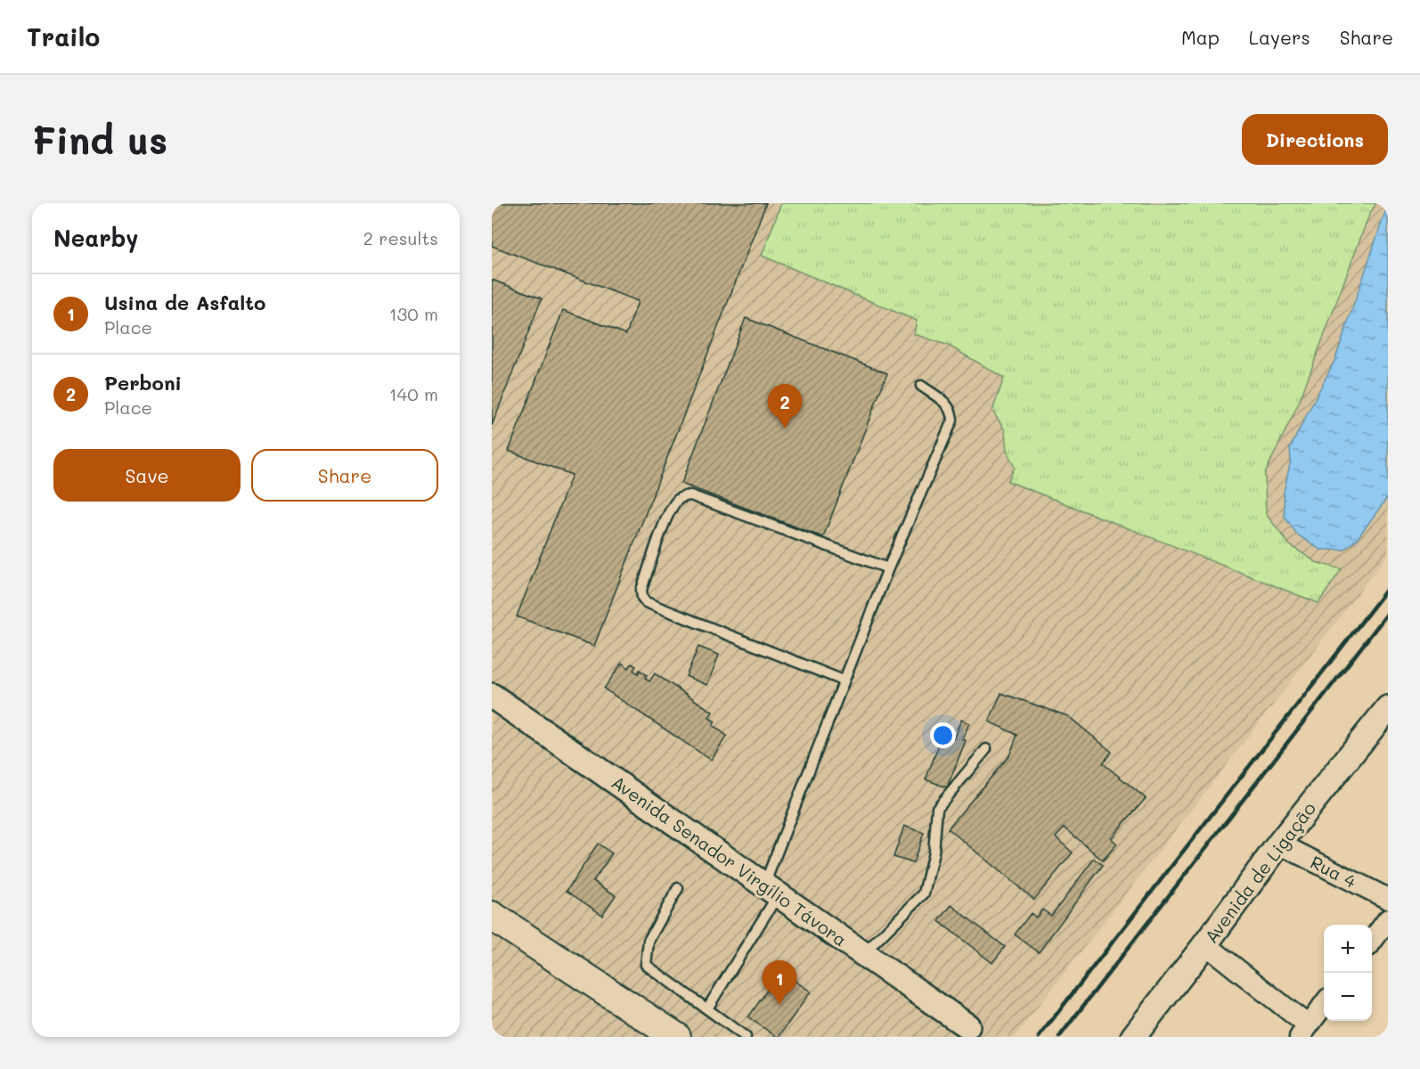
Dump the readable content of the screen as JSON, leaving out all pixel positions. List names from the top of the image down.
{
  "streets": {
    "street": ["Avenida Senador Virgílio Távora", "Rua 4", "Avenida de Ligação"]
  },
  "crossings": [
    ["Rua 4", "Avenida de Ligação"]
  ],
  "page": {
    "header": "Trailo",
    "nav": ["Map", "Layers", "Share"],
    "buttons": [
      "Directions",
      ["Save", "Share"]
    ],
    "title": "Find us",
    "heading": ["Nearby", "2 results"],
    "list": [
      {
        "mark": "1",
        "name": "Usina de Asfalto",
        "note": "Place",
        "value": "130 m"
      },
      {
        "mark": "2",
        "name": "Perboni",
        "note": "Place",
        "value": "140 m"
      }
    ],
    "pins": ["2", "1"],
    "map_buttons": ["+", "−"]
  }
}
